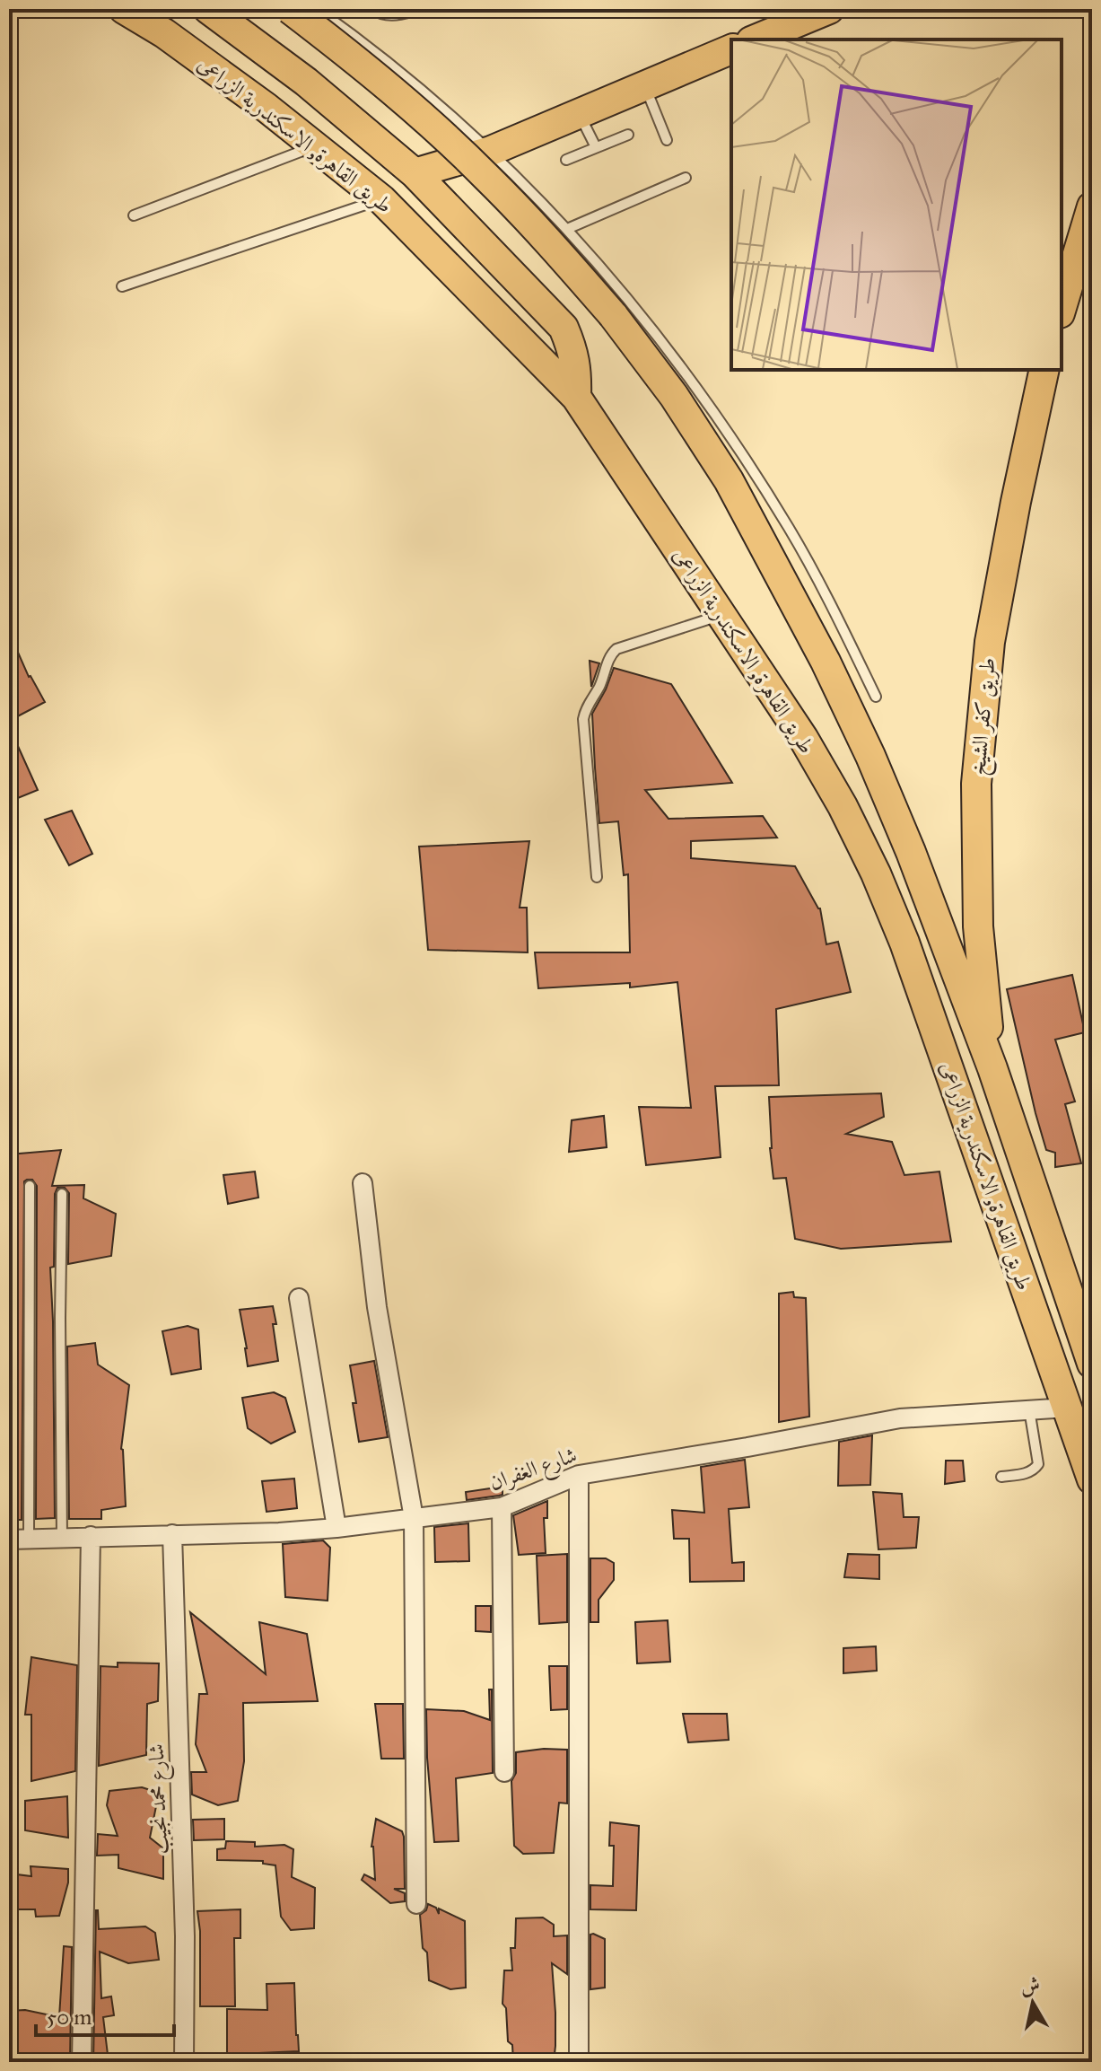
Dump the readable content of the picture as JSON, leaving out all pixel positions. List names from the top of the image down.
{
  "streets": {
    "highway": ["طريق القاهرة, الاسكندرية الزراعى", "طريق كفر الشيخ"],
    "street": ["شارع الغفران", "شارع محمد نجيب"]
  },
  "crossings": [
    ["طريق القاهرة, الاسكندرية الزراعى", "طريق كفر الشيخ"],
    ["طريق القاهرة, الاسكندرية الزراعى", "شارع الغفران"],
    ["شارع الغفران", "شارع محمد نجيب"]
  ],
  "scale_bar": "50 m",
  "north": "top"
}
